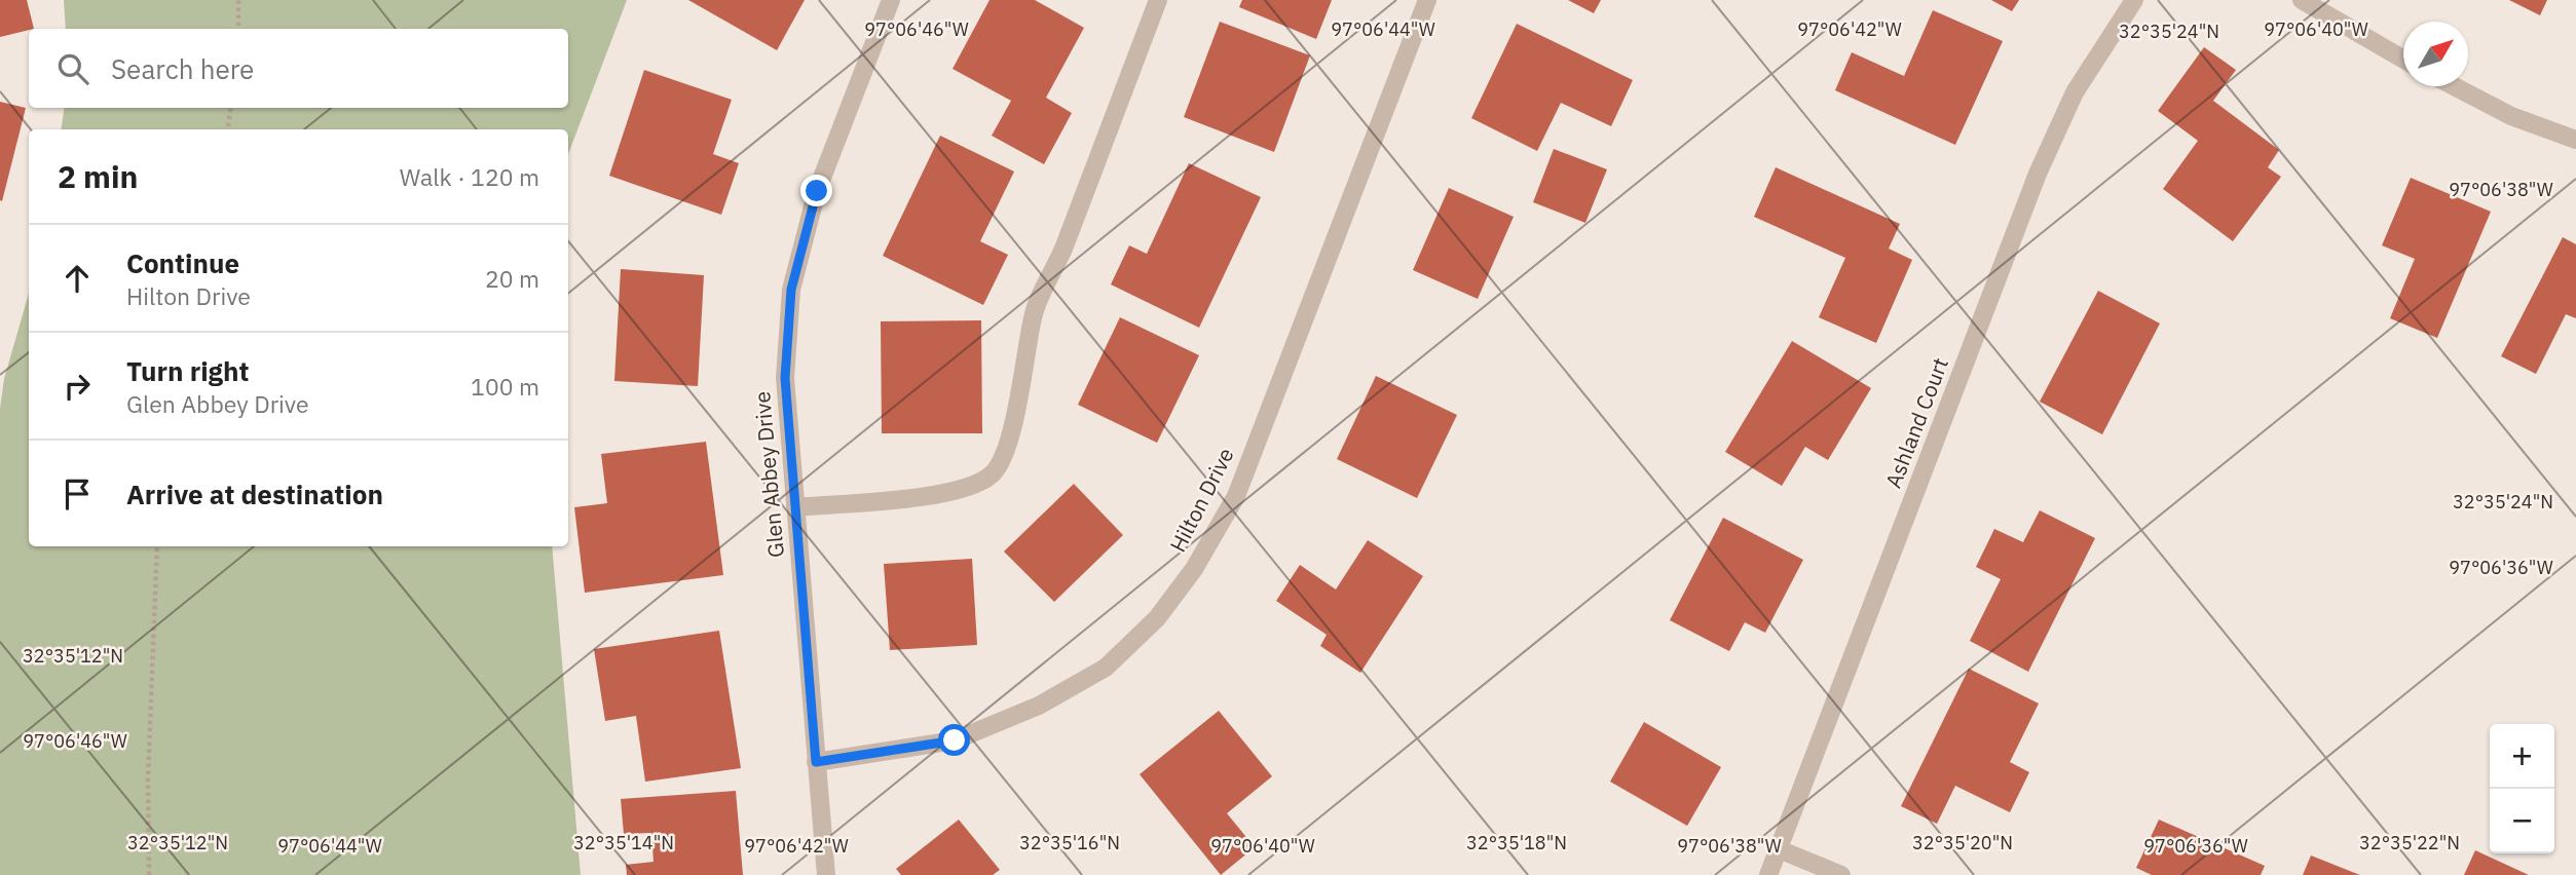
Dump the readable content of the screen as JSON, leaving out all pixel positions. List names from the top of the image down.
{
  "streets": {
    "street": ["Ashland Court", "Glen Abbey Drive", "Hilton Drive"]
  },
  "crossings": [
    ["Glen Abbey Drive", "Hilton Drive"]
  ],
  "north": "top right",
  "page": {
    "search": "Search here",
    "heading": ["2 min", "Walk · 120 m"],
    "list": [
      ["Continue", "Hilton Drive", "20 m"],
      ["Turn right", "Glen Abbey Drive", "100 m"],
      "Arrive at destination"
    ],
    "map_buttons": ["+", "−"]
  },
  "coordinates": [
    "97°06'46\"W",
    "97°06'44\"W",
    "97°06'42\"W",
    "97°06'40\"W",
    "32°35'24\"N",
    "97°06'38\"W",
    "97°06'36\"W",
    "32°35'12\"N",
    "32°35'14\"N",
    "32°35'16\"N",
    "32°35'18\"N",
    "32°35'20\"N",
    "32°35'22\"N"
  ]
}
